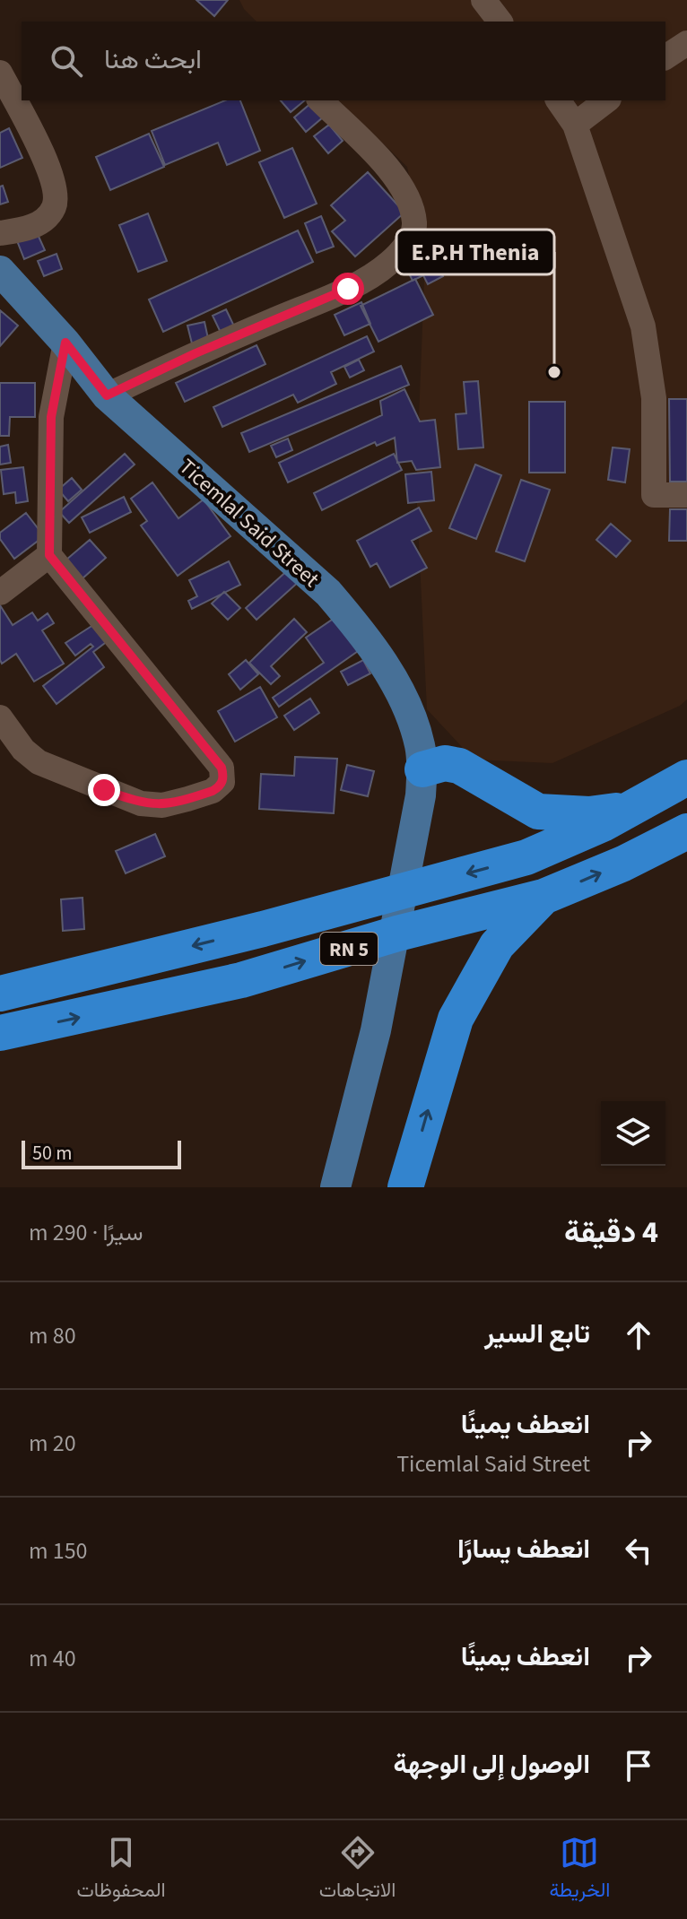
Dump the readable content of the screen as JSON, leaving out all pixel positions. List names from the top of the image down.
{
  "streets": {
    "highway": ["RN 5"],
    "main road": ["Ticemlal Said Street"]
  },
  "places": ["E.P.H Thenia"],
  "scale_bar": "50 m",
  "page": {
    "search": "ابحث هنا",
    "scale": "50 m",
    "heading": ["4 دقيقة", "سيرًا · 290 m"],
    "list": [
      ["تابع السير", "80 m"],
      ["انعطف يمينًا", "Ticemlal Said Street", "20 m"],
      ["انعطف يسارًا", "150 m"],
      ["انعطف يمينًا", "40 m"],
      "الوصول إلى الوجهة"
    ],
    "nav": ["الخريطة", "الاتجاهات", "المحفوظات"]
  }
}
